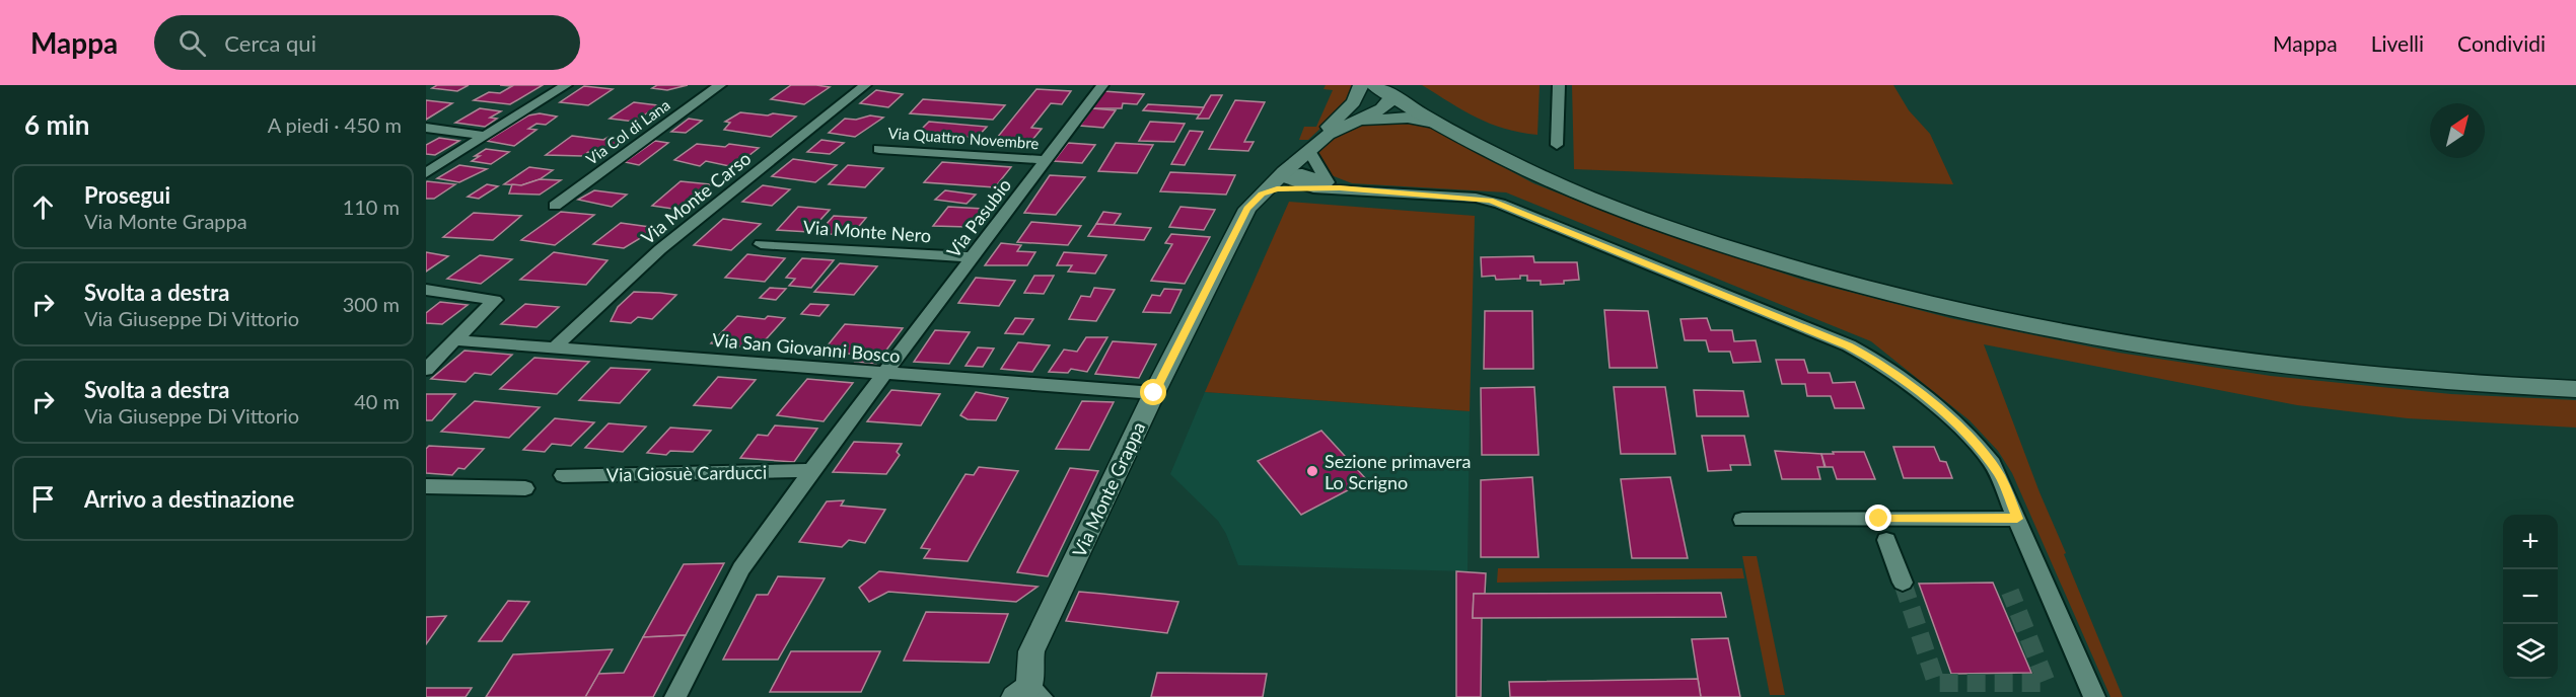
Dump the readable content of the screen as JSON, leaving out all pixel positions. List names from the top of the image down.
{
  "streets": {
    "street": [
      "Via Col di Lana",
      "Via Quattro Novembre",
      "Via Monte Carso",
      "Via Pasubio",
      "Via Monte Nero",
      "Via San Giovanni Bosco",
      "Via Giosuè Carducci",
      "Via Monte Grappa"
    ]
  },
  "crossings": [
    ["Via Quattro Novembre", "Via Pasubio"],
    ["Via Monte Carso", "Via San Giovanni Bosco"],
    ["Via Pasubio", "Via Monte Nero"],
    ["Via Pasubio", "Via San Giovanni Bosco"],
    ["Via San Giovanni Bosco", "Via Monte Grappa"]
  ],
  "places": ["Sezione primavera Lo Scrigno"],
  "north": "top right",
  "page": {
    "header": "Mappa",
    "search": "Cerca qui",
    "nav": ["Mappa", "Livelli", "Condividi"],
    "heading": ["6 min", "A piedi · 450 m"],
    "list": [
      ["Prosegui", "Via Monte Grappa", "110 m"],
      ["Svolta a destra", "Via Giuseppe Di Vittorio", "300 m"],
      ["Svolta a destra", "Via Giuseppe Di Vittorio", "40 m"],
      "Arrivo a destinazione"
    ],
    "map_buttons": ["+", "−"]
  }
}
